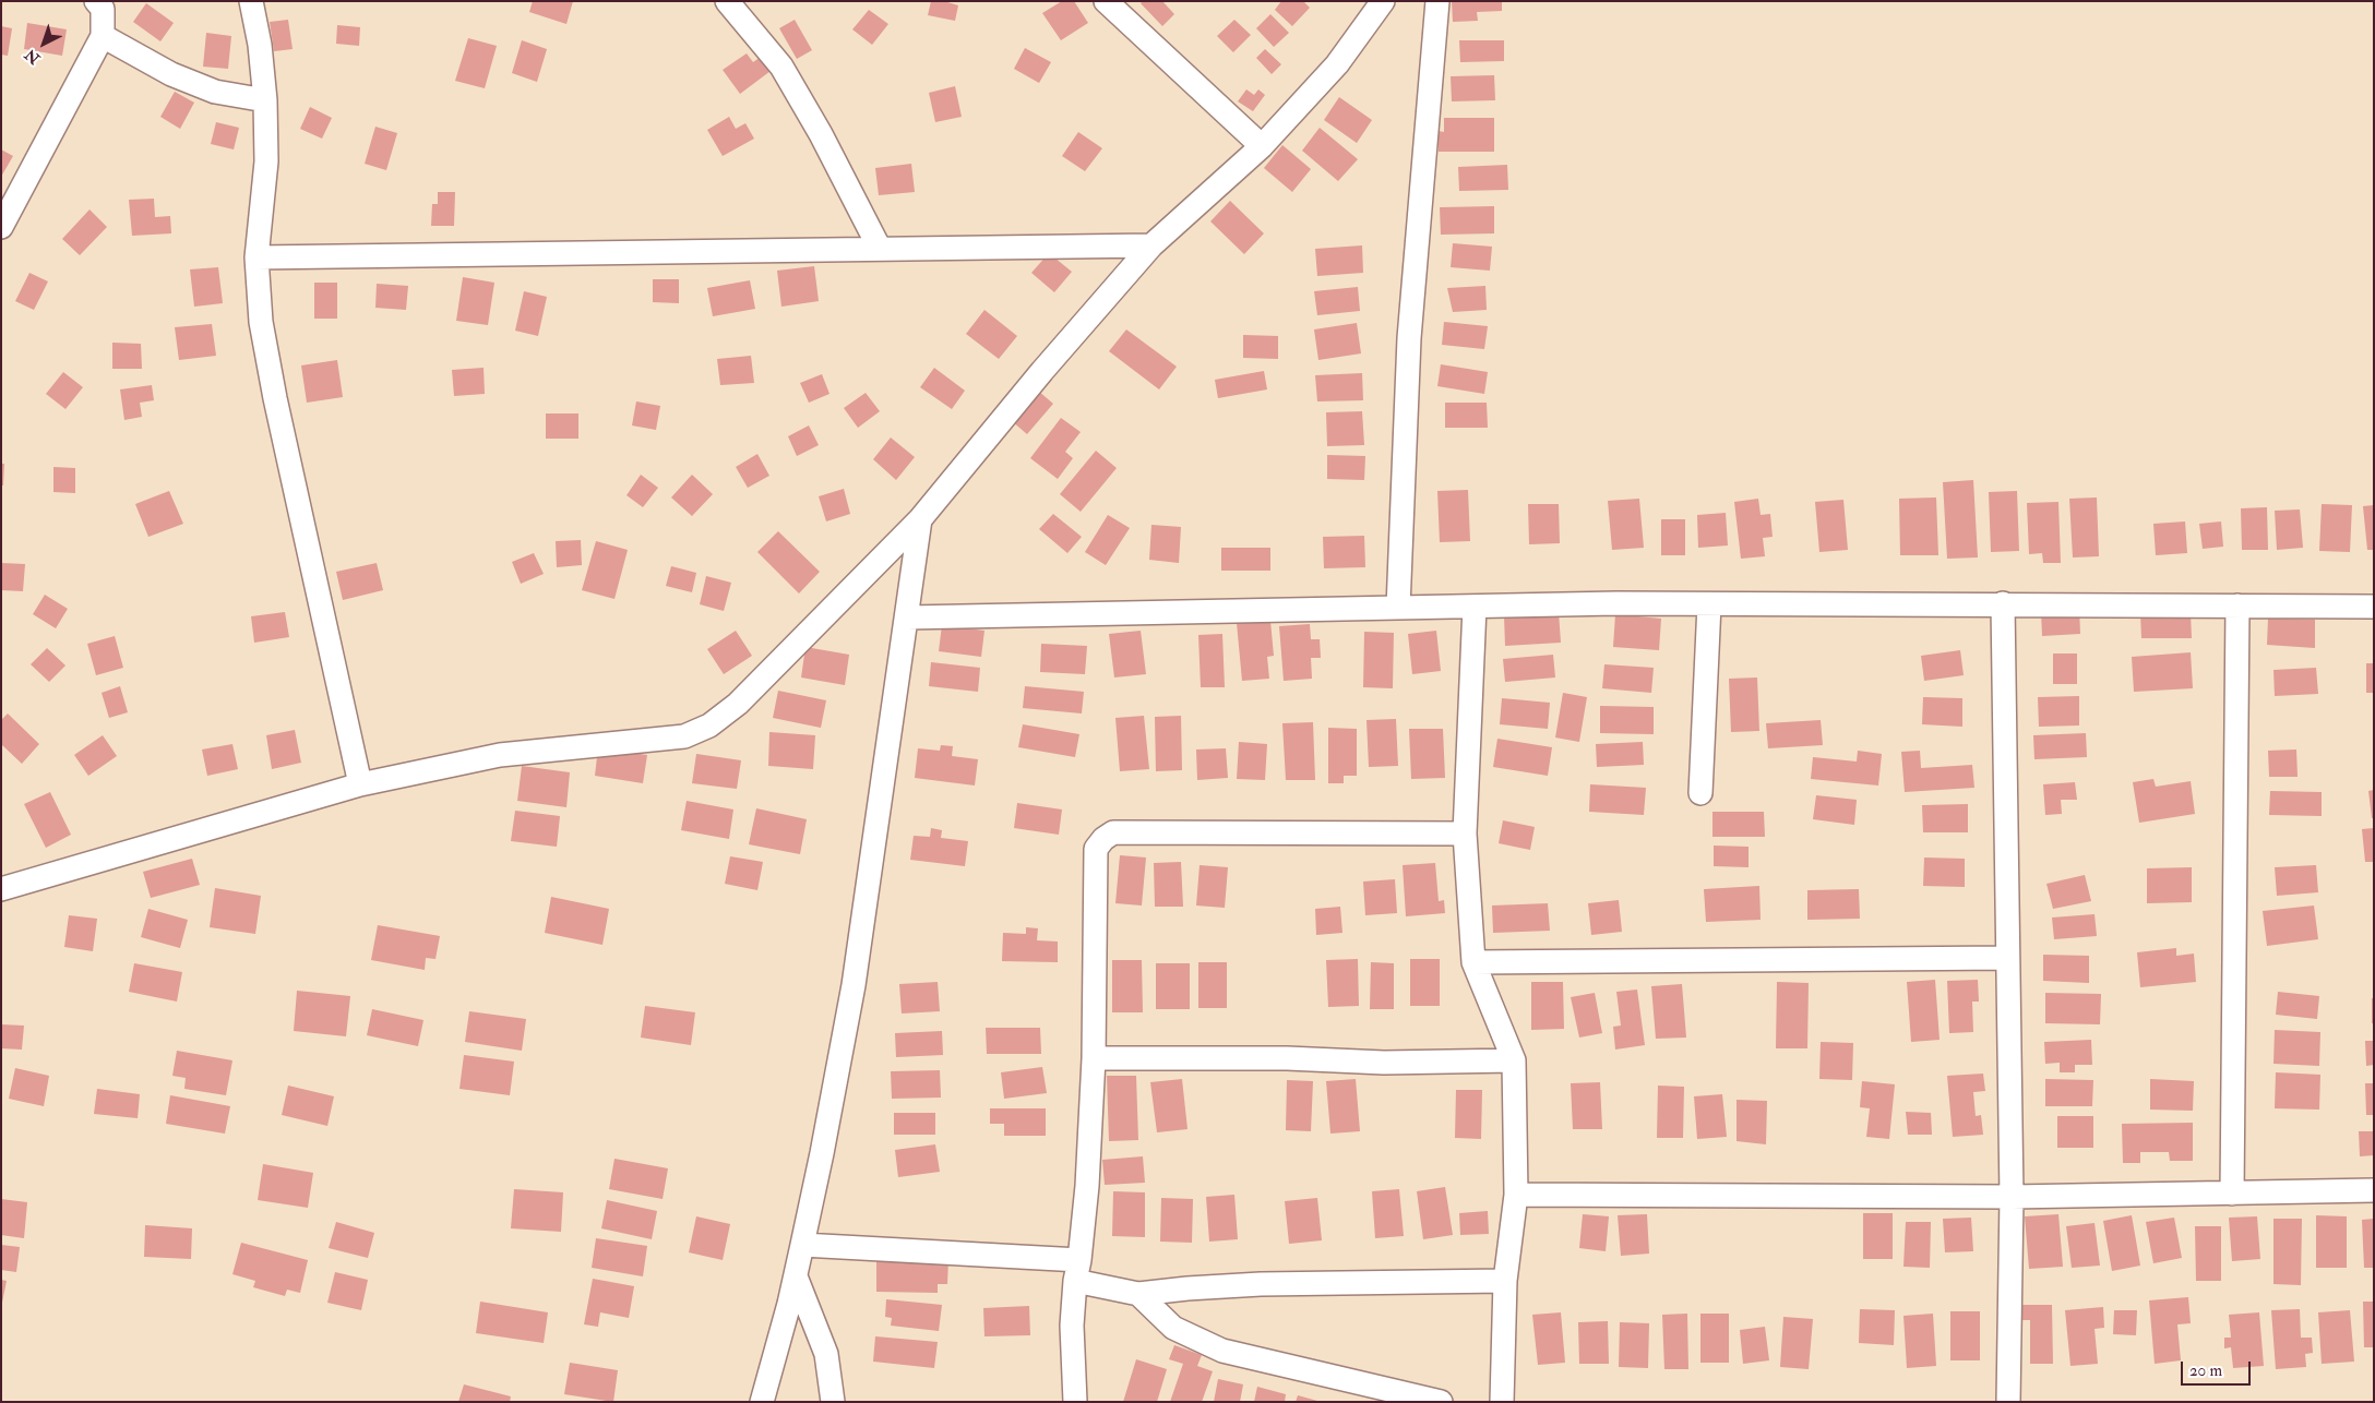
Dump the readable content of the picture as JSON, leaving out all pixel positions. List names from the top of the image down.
{
  "scale_bar": "20 m",
  "north": "bottom left"
}
